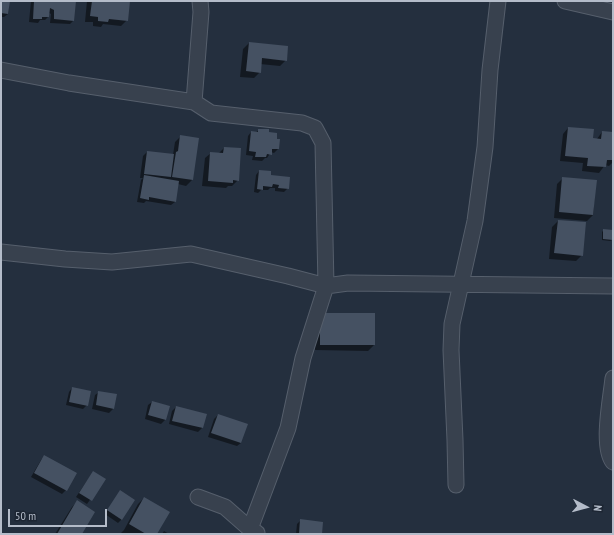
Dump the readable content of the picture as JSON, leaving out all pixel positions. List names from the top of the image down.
{
  "scale_bar": "50 m",
  "north": "right"
}
